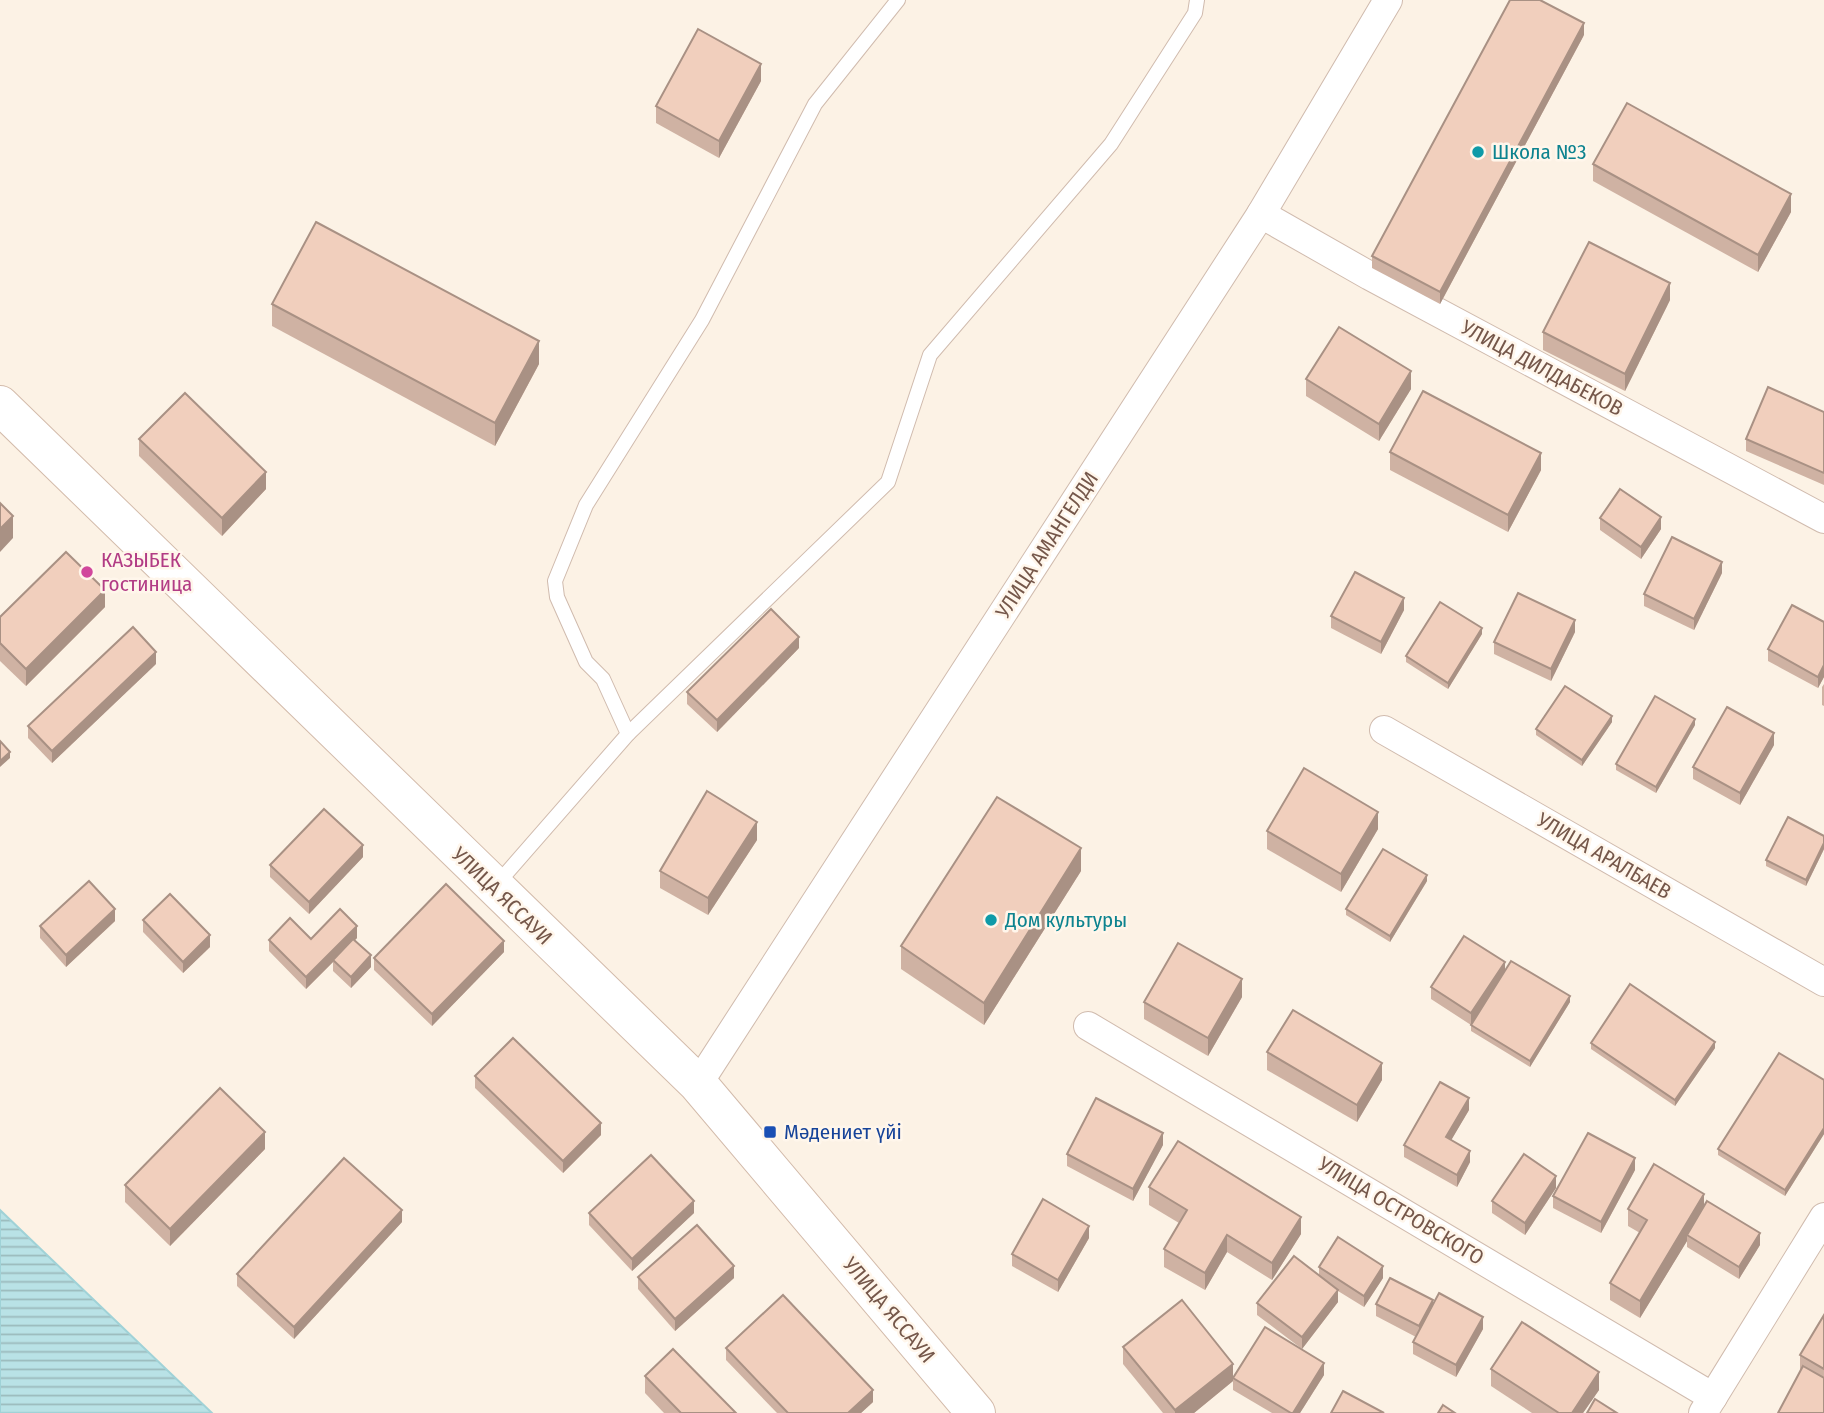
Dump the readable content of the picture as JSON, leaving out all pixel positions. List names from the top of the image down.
{
  "streets": {
    "street": [
      "УЛИЦА ДИЛДАБЕКОВ",
      "УЛИЦА АМАНГЕЛДИ",
      "УЛИЦА АРАЛБАЕВ",
      "УЛИЦА ЯССАУИ",
      "УЛИЦА ОСТРОВСКОГО"
    ]
  },
  "crossings": [
    ["УЛИЦА ДИЛДАБЕКОВ", "УЛИЦА АМАНГЕЛДИ"],
    ["УЛИЦА АМАНГЕЛДИ", "УЛИЦА ЯССАУИ"]
  ],
  "places": {
    "other": ["Школа №3", "КАЗЫБЕК гостиница", "Дом культуры"],
    "transit": ["Мәдениет үйі"]
  }
}
